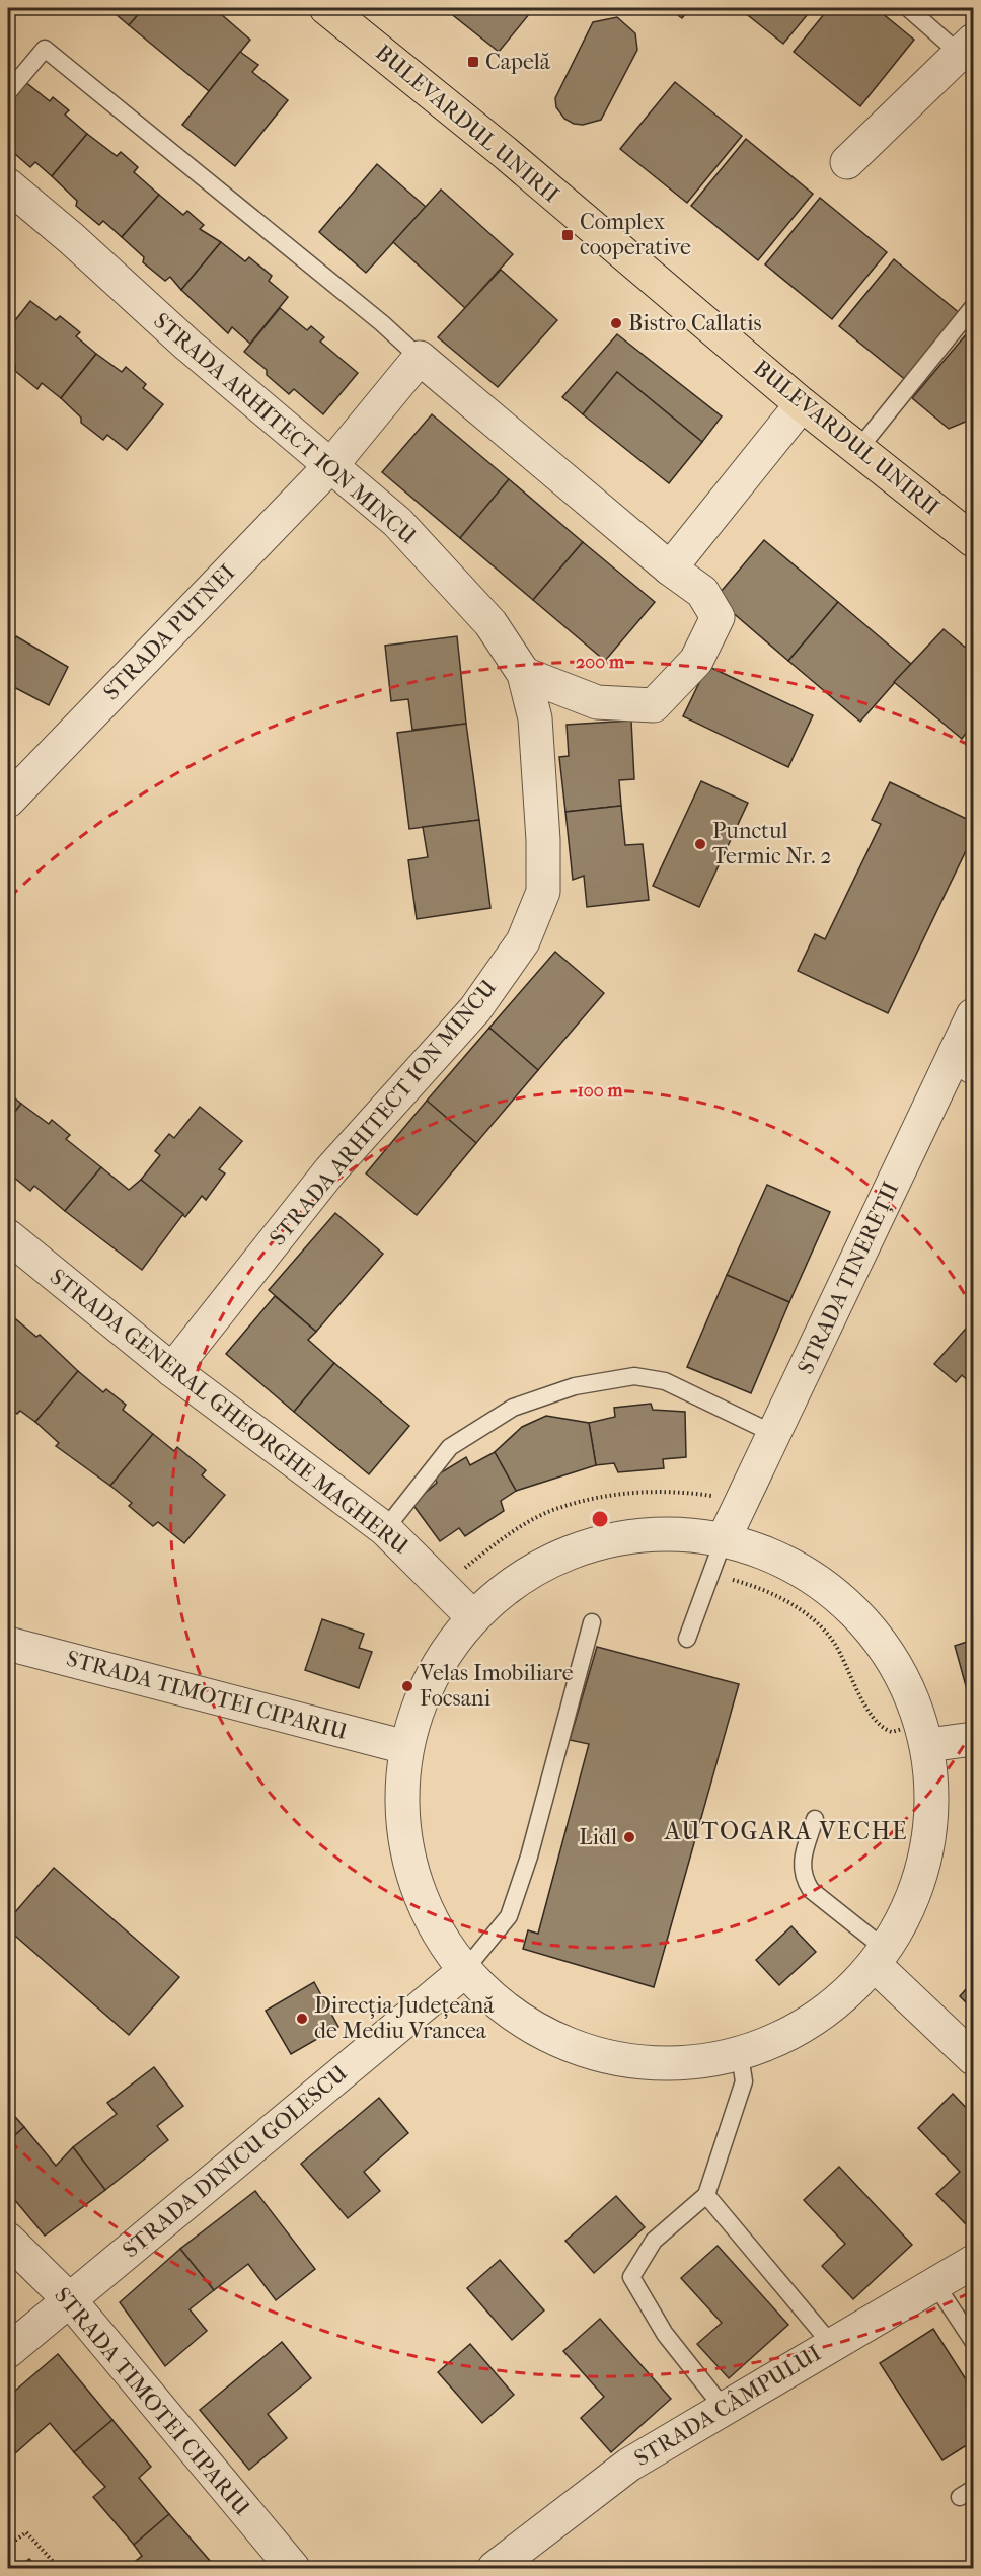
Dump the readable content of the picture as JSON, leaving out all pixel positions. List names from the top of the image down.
{
  "streets": {
    "main road": ["BULEVARDUL UNIRII"],
    "street": [
      "STRADA ARHITECT ION MINCU",
      "STRADA PUTNEI",
      "STRADA TINEREȚII",
      "STRADA GENERAL GHEORGHE MAGHERU",
      "STRADA TIMOTEI CIPARIU",
      "STRADA DINICU GOLESCU",
      "STRADA CÂMPULUI"
    ]
  },
  "crossings": [
    ["STRADA ARHITECT ION MINCU", "STRADA PUTNEI"],
    ["STRADA ARHITECT ION MINCU", "STRADA GENERAL GHEORGHE MAGHERU"],
    ["STRADA TIMOTEI CIPARIU", "STRADA DINICU GOLESCU"]
  ],
  "districts": ["AUTOGARA VECHE"],
  "places": {
    "transit": ["Capelă", "Complex cooperative"],
    "other": [
      "Bistro Callatis",
      "Punctul Termic Nr. 2",
      "Velas Imobiliare Focsani",
      "Lidl",
      "Direcția Județeană de Mediu Vrancea"
    ]
  },
  "rings": ["200 m", "100 m"]
}
